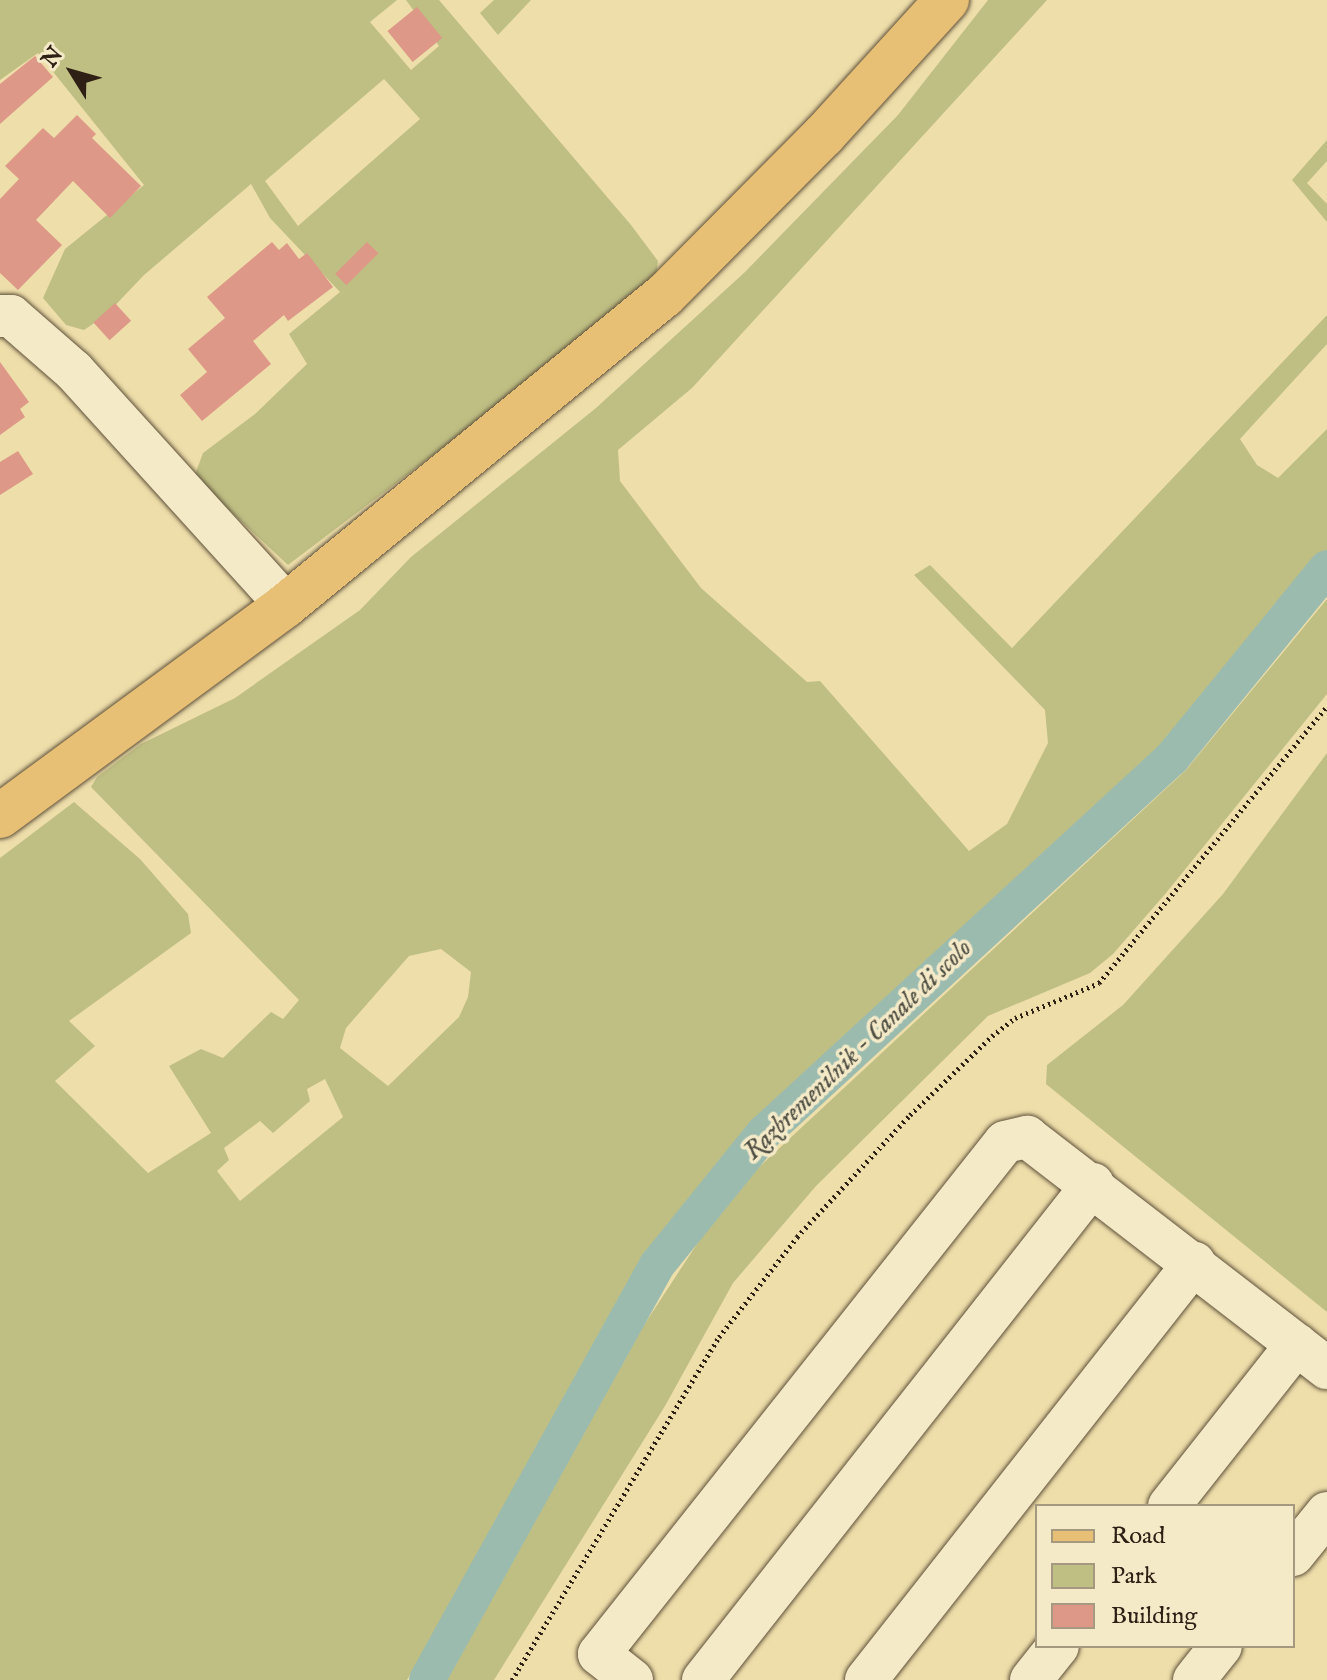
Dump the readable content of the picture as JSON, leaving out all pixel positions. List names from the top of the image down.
{
  "water": ["Razbremenilnik - Canale di scolo"],
  "legend": ["Road", "Park", "Building"],
  "north": "top left"
}
